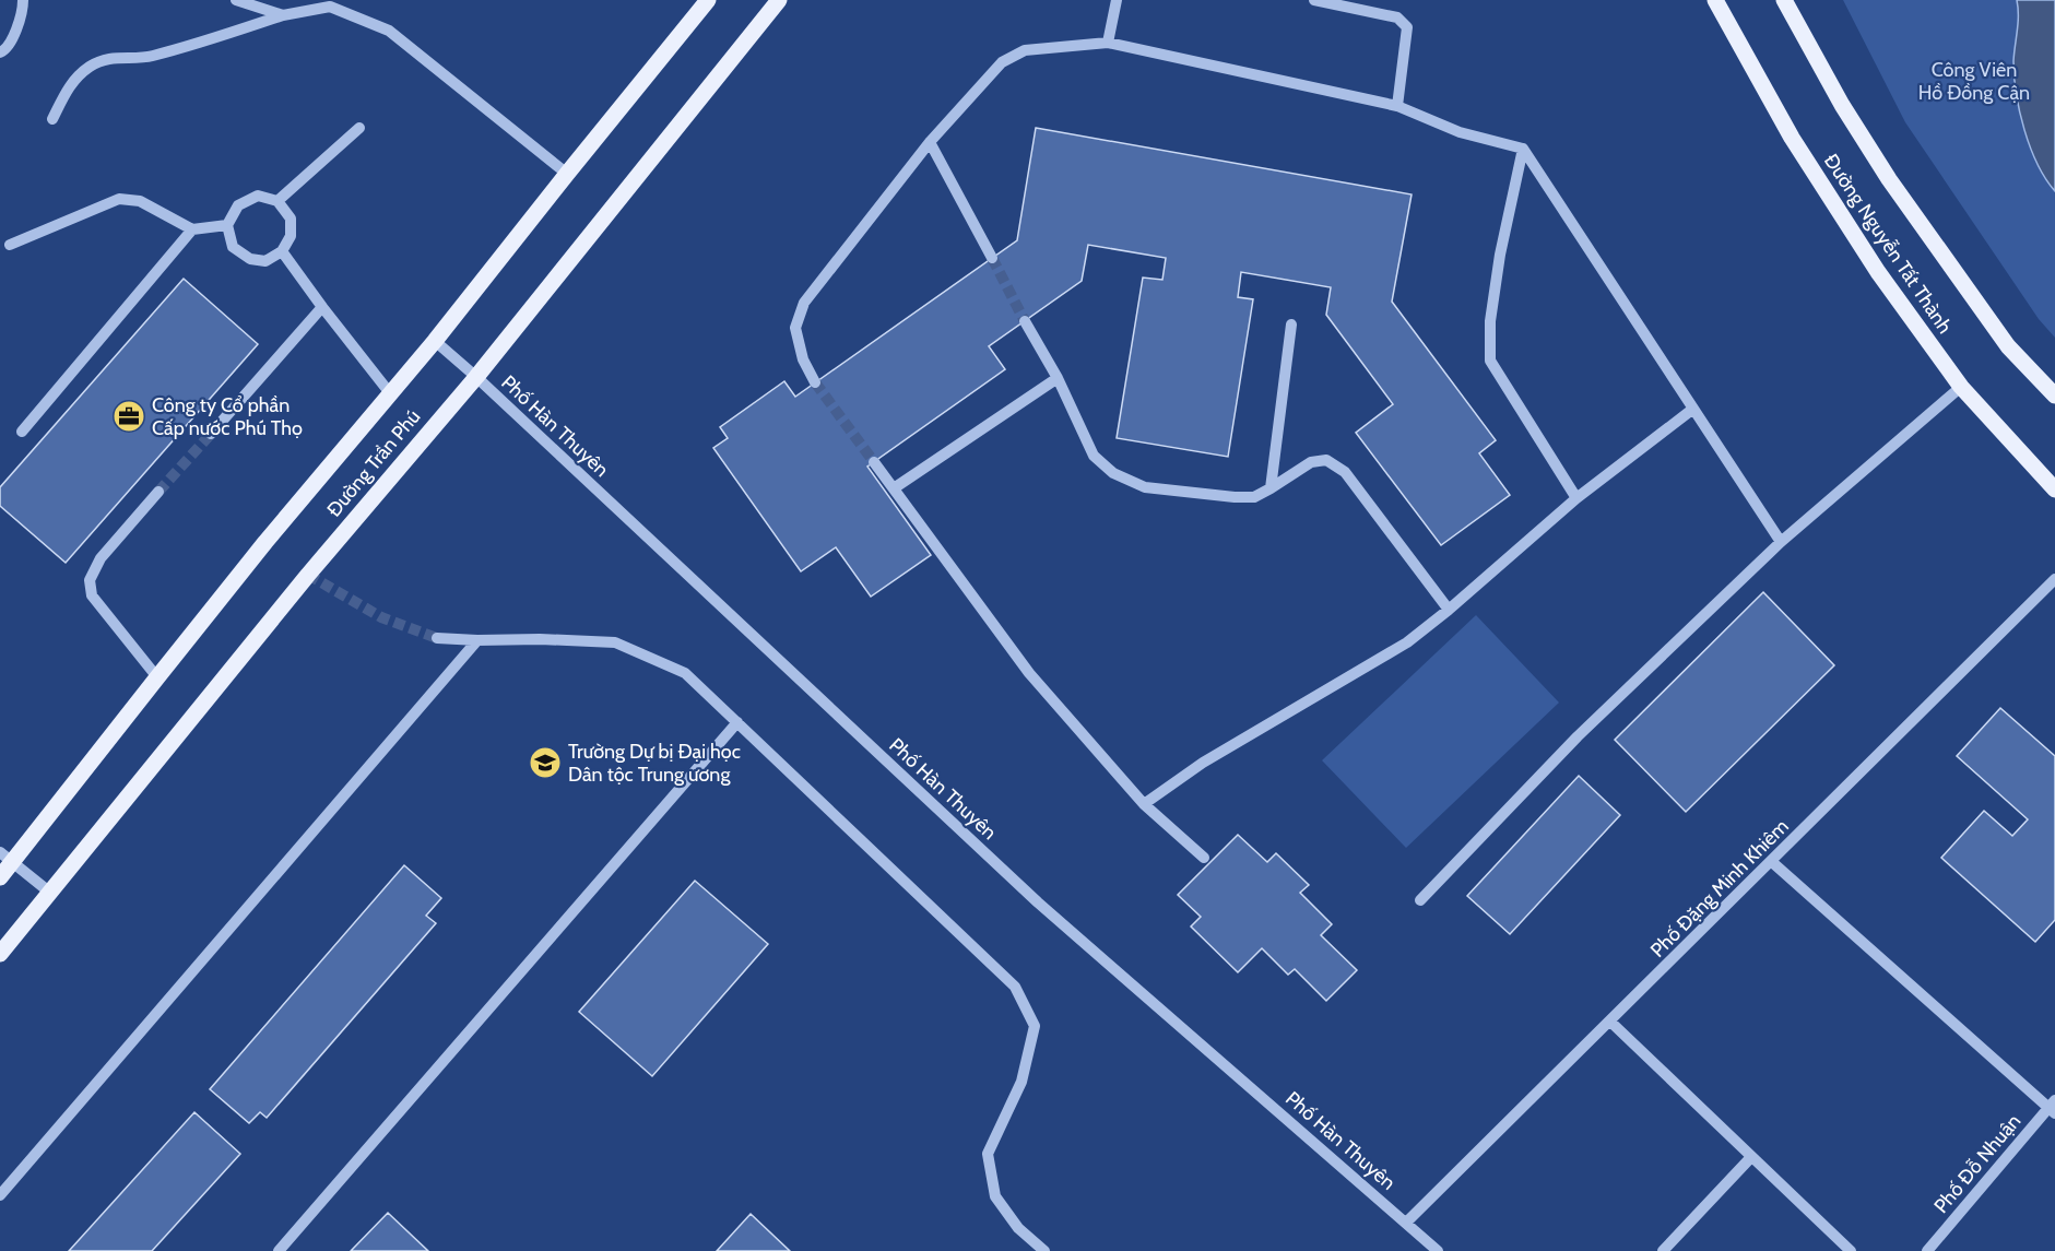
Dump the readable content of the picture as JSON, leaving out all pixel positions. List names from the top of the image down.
{
  "streets": {
    "main road": ["Đường Nguyễn Tất Thành", "Đường Trần Phú"],
    "street": ["Phố Hàn Thuyên", "Phố Đặng Minh Khiêm", "Phố Đỗ Nhuận"]
  },
  "crossings": [
    ["Phố Hàn Thuyên", "Đường Trần Phú"],
    ["Phố Hàn Thuyên", "Phố Đặng Minh Khiêm"]
  ],
  "parks": ["Công Viên Hồ Đồng Cận"],
  "places": {
    "office": ["Công ty Cổ phần Cấp nước Phú Thọ"],
    "school or university": ["Trường Dự bị Đại học Dân tộc Trung ương"]
  }
}
